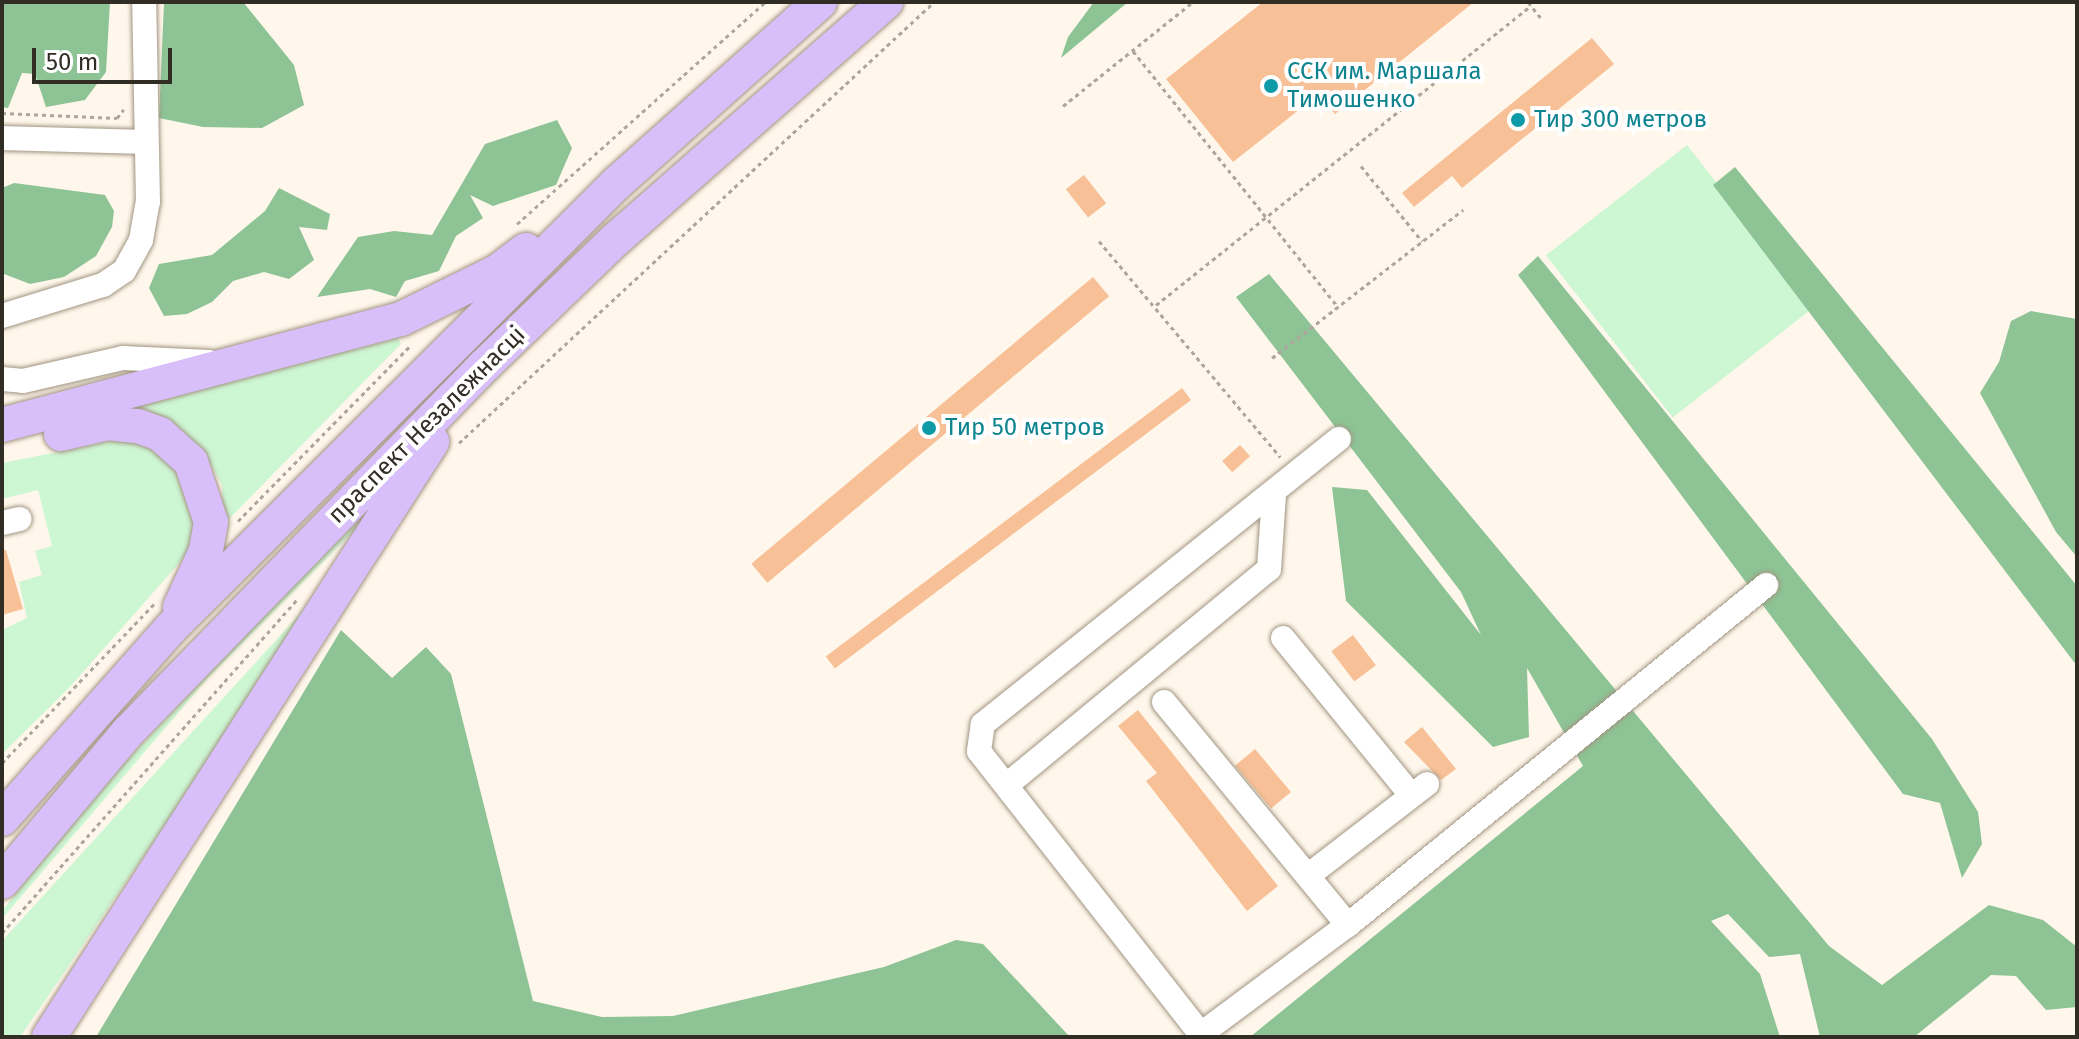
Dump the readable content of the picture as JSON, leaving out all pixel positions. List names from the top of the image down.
{
  "streets": {
    "highway": ["праспект Незалежнасці"]
  },
  "places": ["ССК им. Маршала Тимошенко", "Тир 300 метров", "Тир 50 метров"],
  "scale_bar": "50 m"
}
